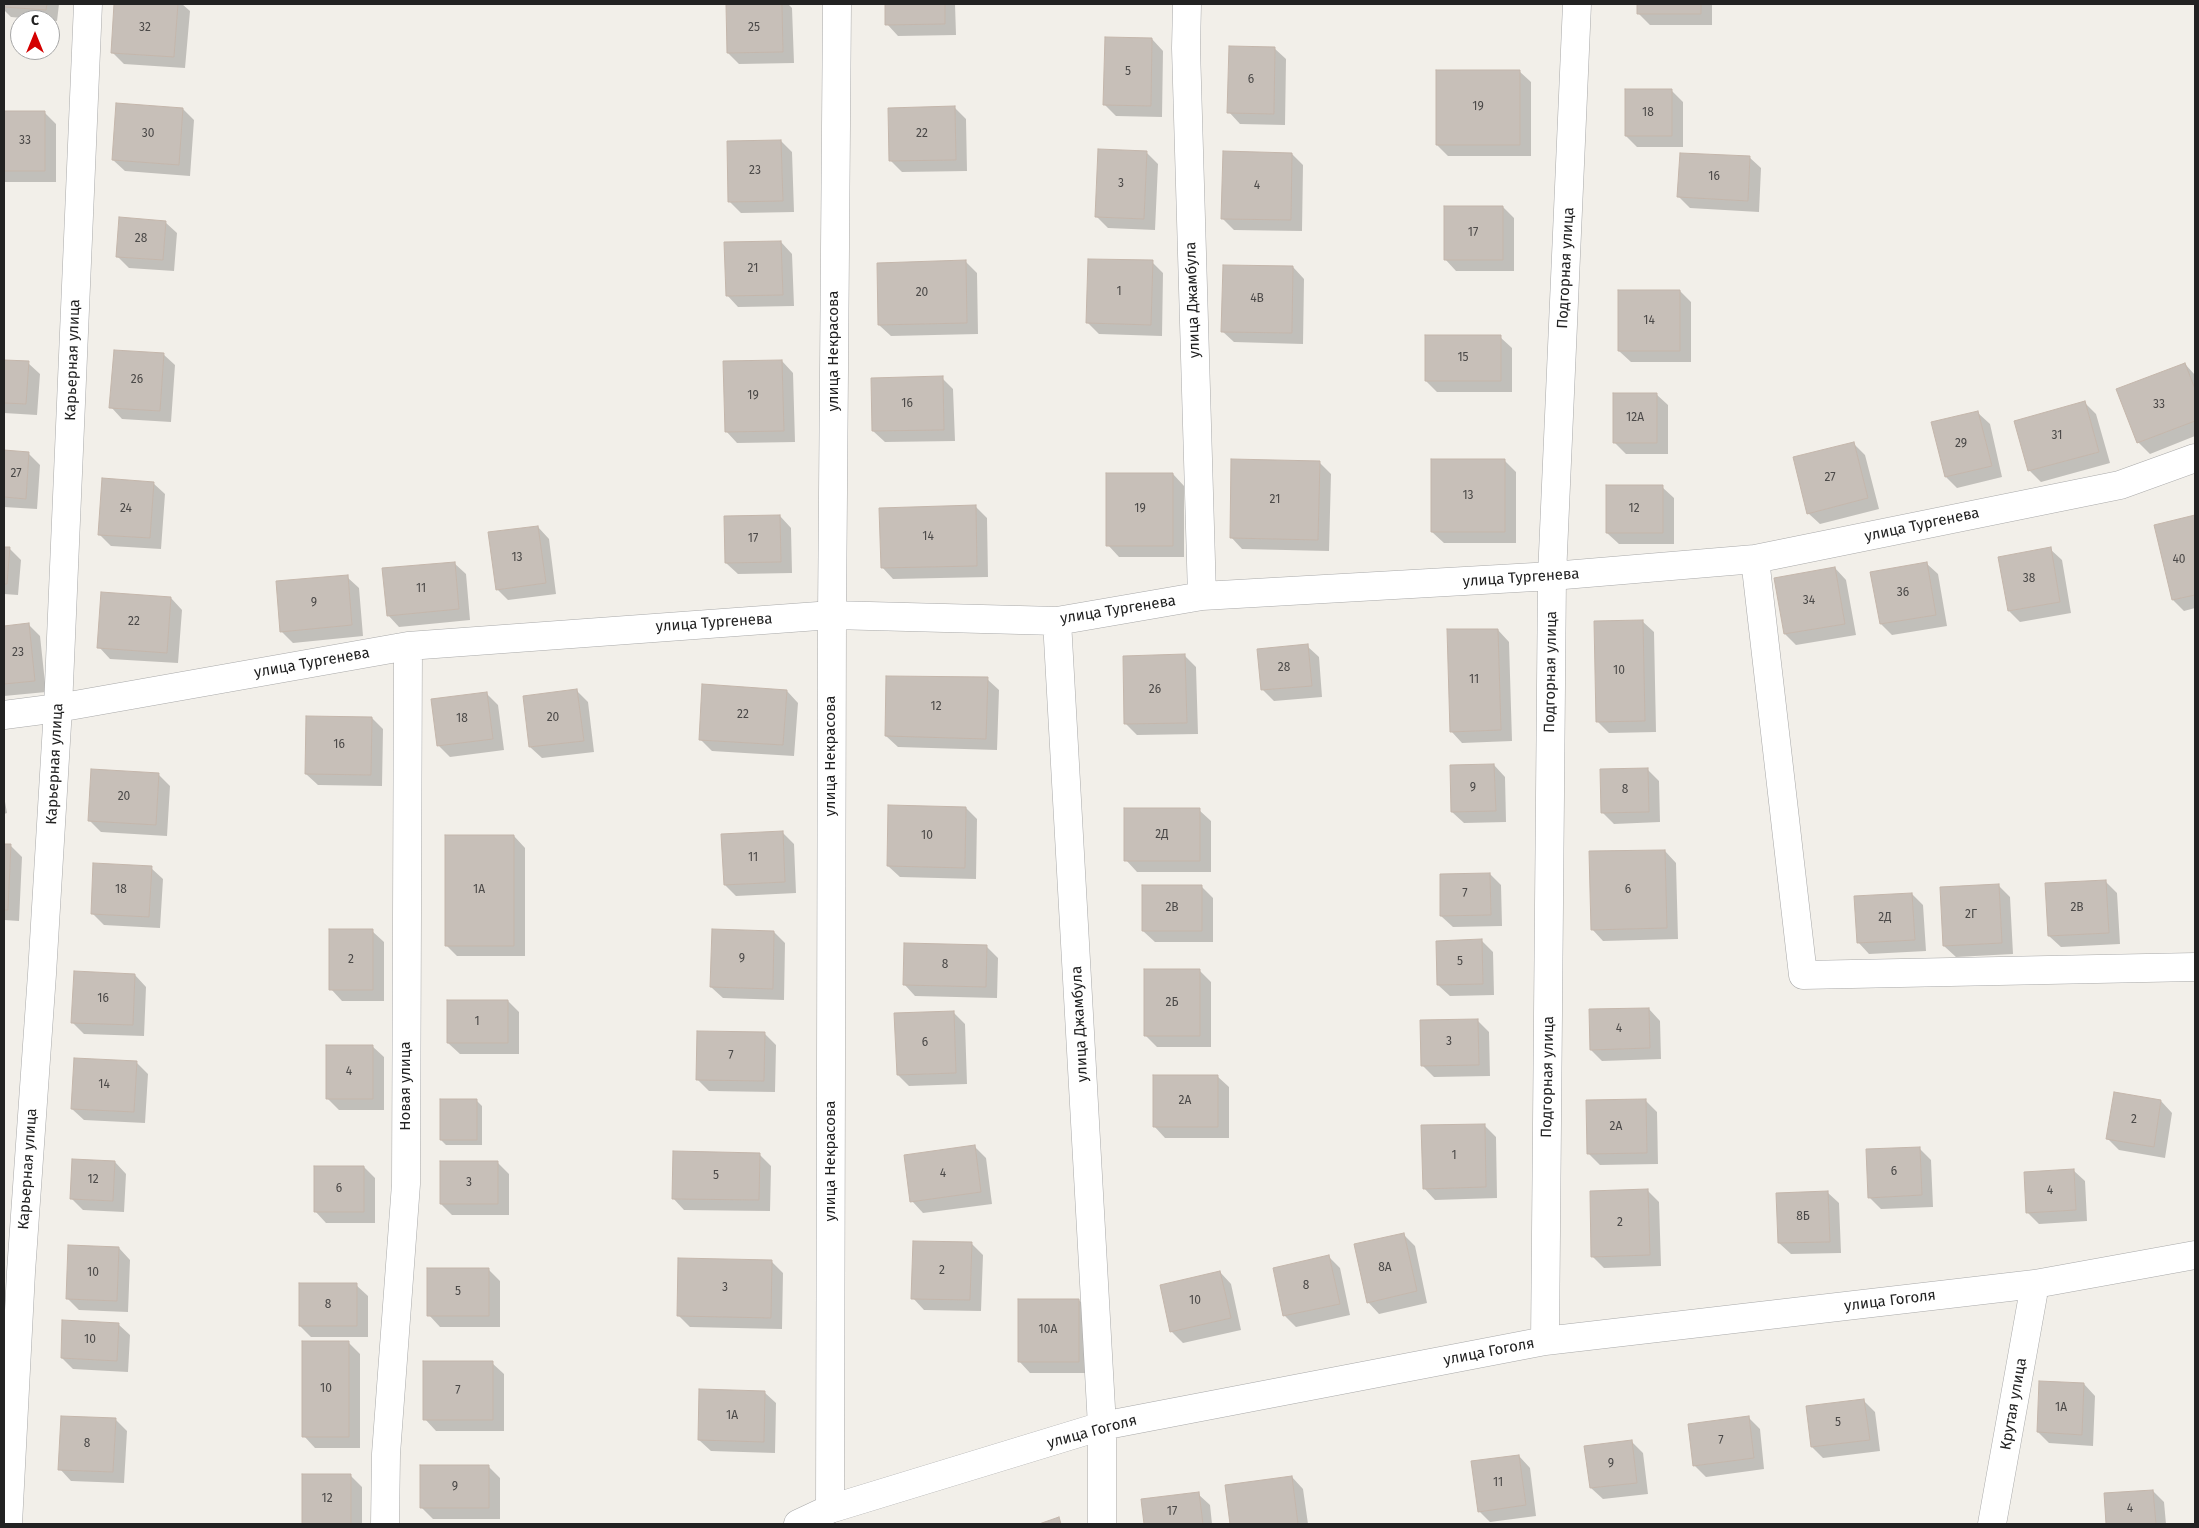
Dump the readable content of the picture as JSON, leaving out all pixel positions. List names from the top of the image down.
{
  "streets": {
    "street": [
      "Подгорная улица",
      "улица Джамбула",
      "улица Некрасова",
      "Карьерная улица",
      "улица Тургенева",
      "Новая улица",
      "улица Гоголя",
      "Крутая улица"
    ]
  },
  "crossings": [
    ["Подгорная улица", "улица Тургенева"],
    ["Подгорная улица", "улица Гоголя"],
    ["улица Джамбула", "улица Тургенева"],
    ["улица Джамбула", "улица Гоголя"],
    ["улица Некрасова", "улица Тургенева"],
    ["улица Некрасова", "улица Гоголя"],
    ["Карьерная улица", "улица Тургенева"],
    ["улица Тургенева", "Новая улица"],
    ["улица Гоголя", "Крутая улица"]
  ],
  "house_numbers": [
    "32",
    "25",
    "5",
    "6",
    "19",
    "18",
    "30",
    "22",
    "33",
    "23",
    "16",
    "3",
    "4",
    "17",
    "28",
    "21",
    "1",
    "20",
    "4В",
    "14",
    "15",
    "26",
    "19",
    "16",
    "33",
    "12А",
    "31",
    "29",
    "27",
    "27",
    "13",
    "21",
    "24",
    "19",
    "12",
    "14",
    "17",
    "13",
    "40",
    "38",
    "11",
    "36",
    "34",
    "9",
    "22",
    "23",
    "28",
    "10",
    "11",
    "26",
    "12",
    "22",
    "20",
    "18",
    "16",
    "9",
    "8",
    "20",
    "2Д",
    "10",
    "11",
    "18",
    "1А",
    "6",
    "7",
    "2В",
    "2В",
    "2Г",
    "2Д",
    "9",
    "2",
    "5",
    "8",
    "16",
    "2Б",
    "1",
    "4",
    "3",
    "6",
    "7",
    "4",
    "14",
    "2А",
    "2",
    "2А",
    "1",
    "6",
    "4",
    "5",
    "12",
    "3",
    "6",
    "4",
    "8Б",
    "2",
    "8А",
    "2",
    "10",
    "8",
    "3",
    "5",
    "10",
    "8",
    "10А",
    "10",
    "10",
    "7",
    "1А",
    "1А",
    "5",
    "7",
    "8",
    "9",
    "11",
    "9",
    "12",
    "4",
    "17"
  ],
  "north": "top"
}
